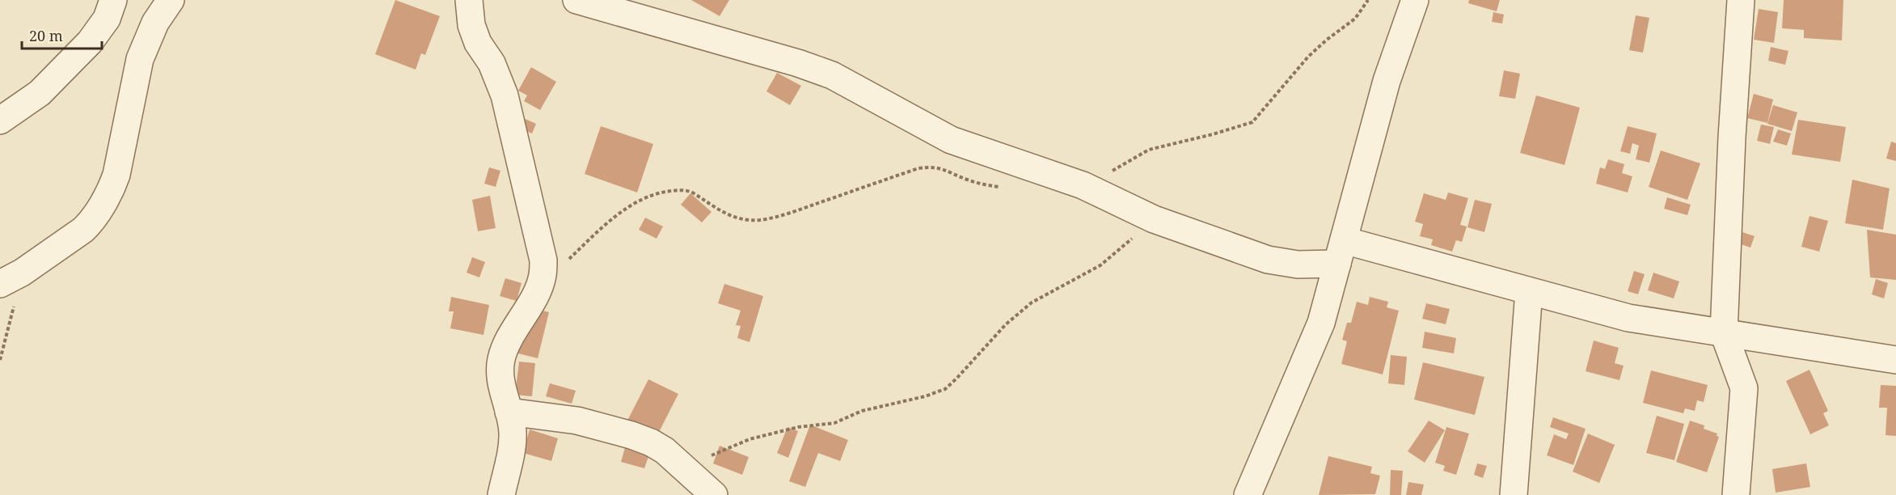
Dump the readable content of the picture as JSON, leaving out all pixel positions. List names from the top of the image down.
{
  "scale_bar": "20 m"
}
